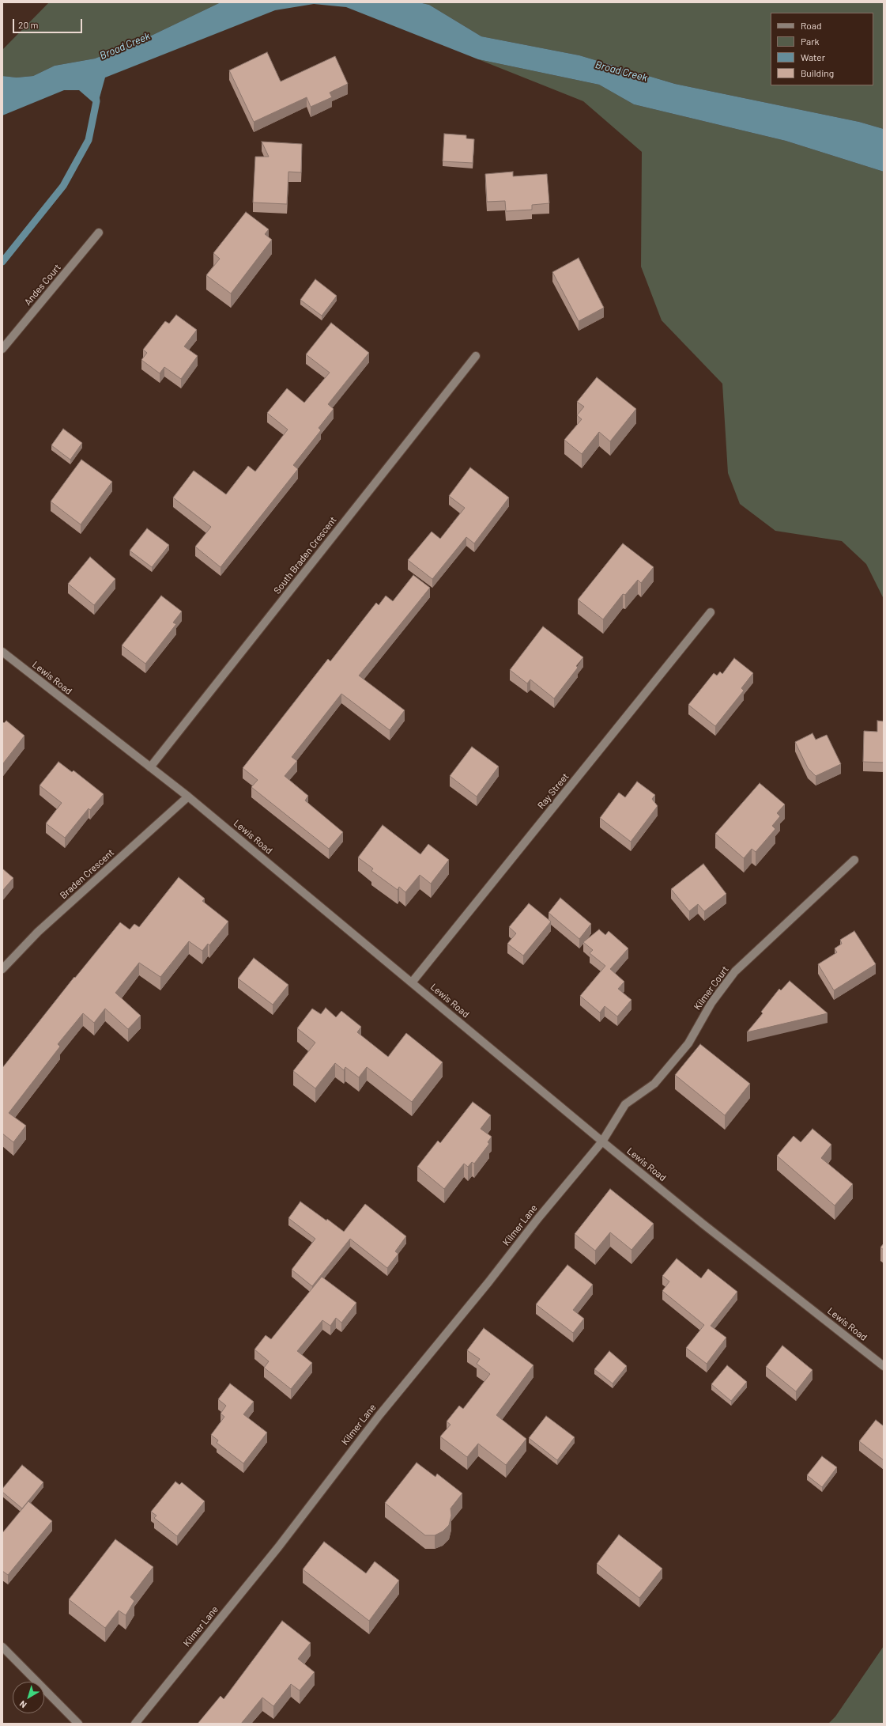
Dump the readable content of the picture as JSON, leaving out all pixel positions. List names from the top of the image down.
{
  "streets": {
    "street": [
      "Andes Court",
      "South Braden Crescent",
      "Lewis Road",
      "Ray Street",
      "Braden Crescent",
      "Kilmer Court",
      "Kilmer Lane"
    ]
  },
  "crossings": [
    ["South Braden Crescent", "Lewis Road"],
    ["Lewis Road", "Ray Street"],
    ["Lewis Road", "Braden Crescent"],
    ["Lewis Road", "Kilmer Court"],
    ["Lewis Road", "Kilmer Lane"],
    ["Kilmer Court", "Kilmer Lane"]
  ],
  "water": ["Broad Creek"],
  "legend": [
    "Road",
    "Park",
    "Water",
    "Building"
  ],
  "scale_bar": "20 m",
  "north": "bottom left"
}
